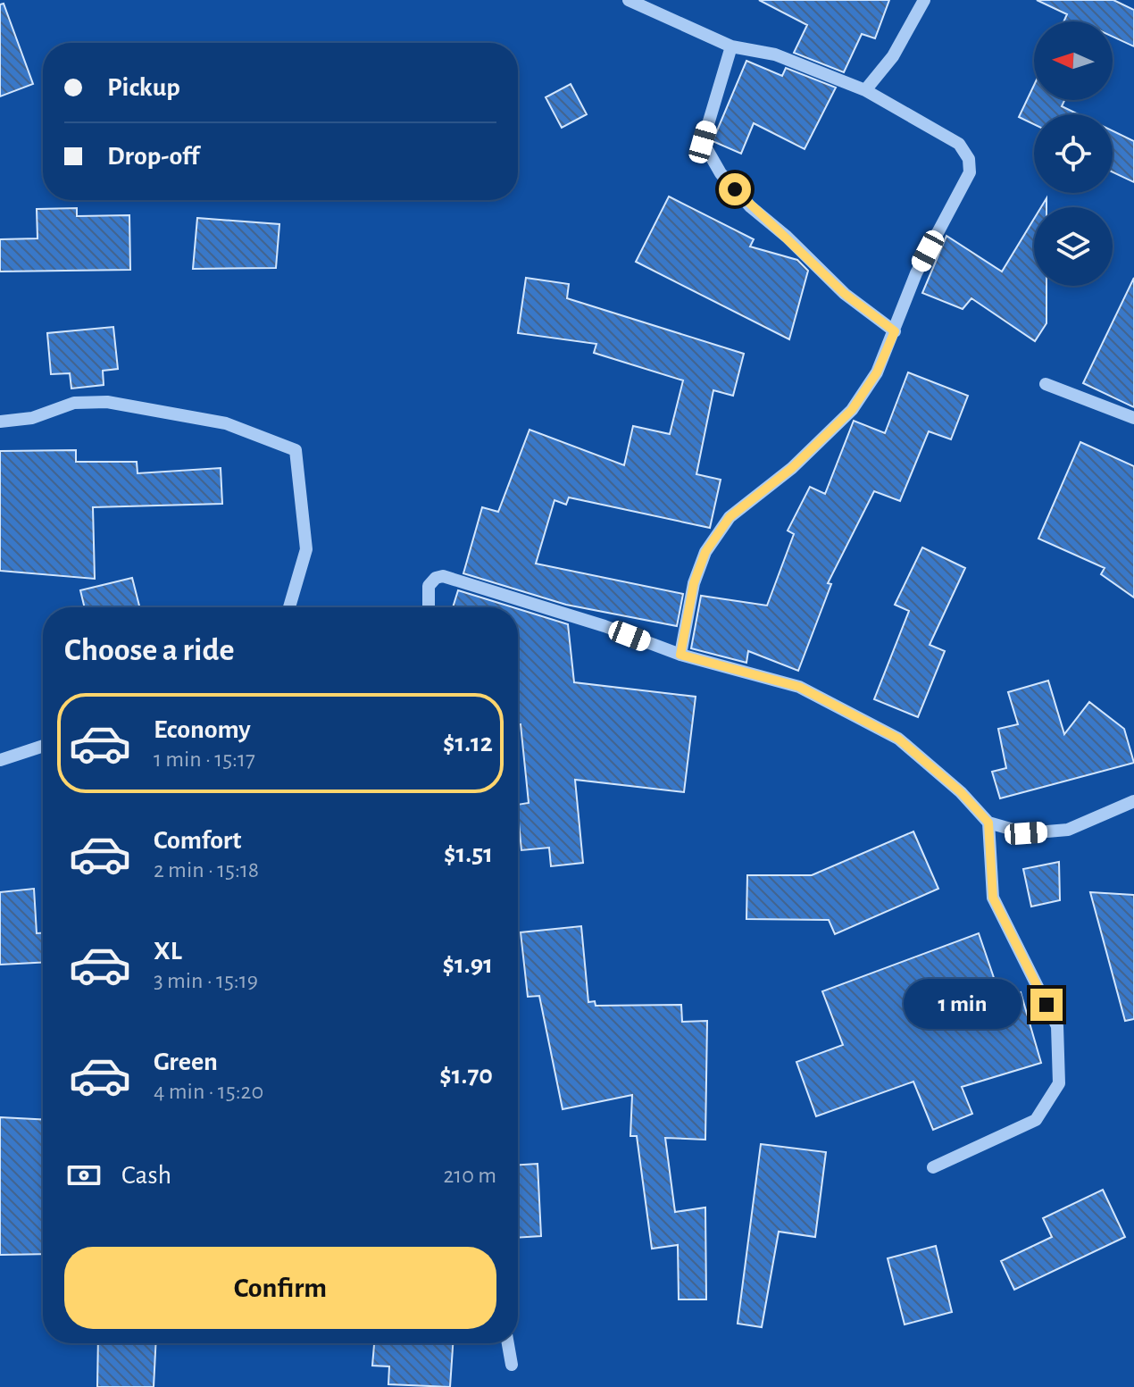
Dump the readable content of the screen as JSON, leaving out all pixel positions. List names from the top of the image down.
{
  "north": "left",
  "page": {
    "banner": ["Pickup", "Drop-off"],
    "heading": "Choose a ride",
    "list": [
      {
        "name": "Economy",
        "note": "1 min · 15:17",
        "value": "$1.12"
      },
      {
        "name": "Comfort",
        "note": "2 min · 15:18",
        "value": "$1.51"
      },
      {
        "name": "XL",
        "note": "3 min · 15:19",
        "value": "$1.91"
      },
      {
        "name": "Green",
        "note": "4 min · 15:20",
        "value": "$1.70"
      }
    ],
    "bubble": "1 min",
    "pay": ["Cash", "210 m"],
    "buttons": "Confirm"
  }
}
